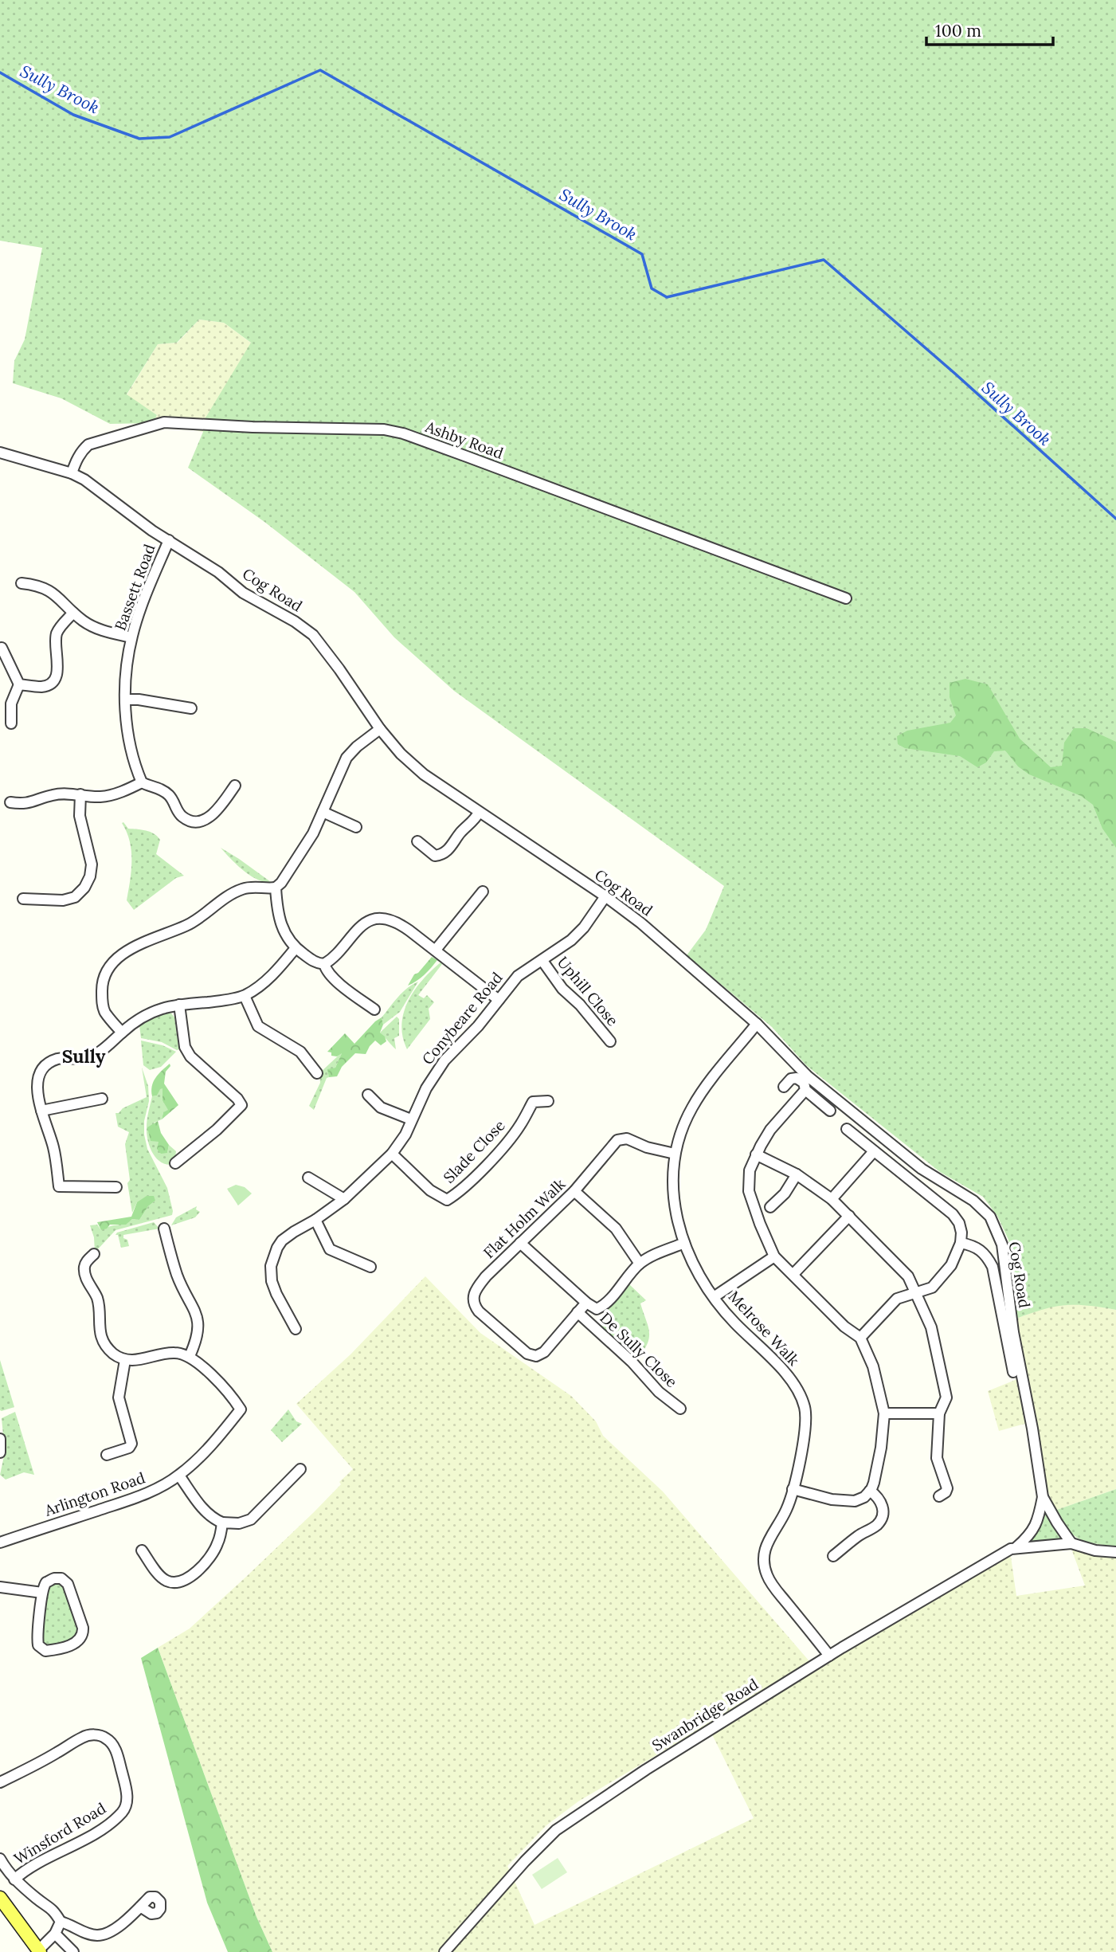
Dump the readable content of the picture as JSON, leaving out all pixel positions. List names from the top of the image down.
{
  "streets": {
    "street": [
      "Ashby Road",
      "Bassett Road",
      "Cog Road",
      "Uphill Close",
      "Conybeare Road",
      "Slade Close",
      "Flat Holm Walk",
      "Melrose Walk",
      "De Sully Close",
      "Arlington Road",
      "Swanbridge Road",
      "Winsford Road"
    ]
  },
  "crossings": [
    ["Ashby Road", "Cog Road"],
    ["Bassett Road", "Cog Road"],
    ["Cog Road", "Conybeare Road"],
    ["Cog Road", "Melrose Walk"],
    ["Cog Road", "Swanbridge Road"],
    ["Uphill Close", "Conybeare Road"],
    ["Conybeare Road", "Slade Close"],
    ["Flat Holm Walk", "Melrose Walk"],
    ["Flat Holm Walk", "De Sully Close"],
    ["Melrose Walk", "Swanbridge Road"]
  ],
  "districts": ["Sully"],
  "water": ["Sully Brook"],
  "scale_bar": "100 m"
}
